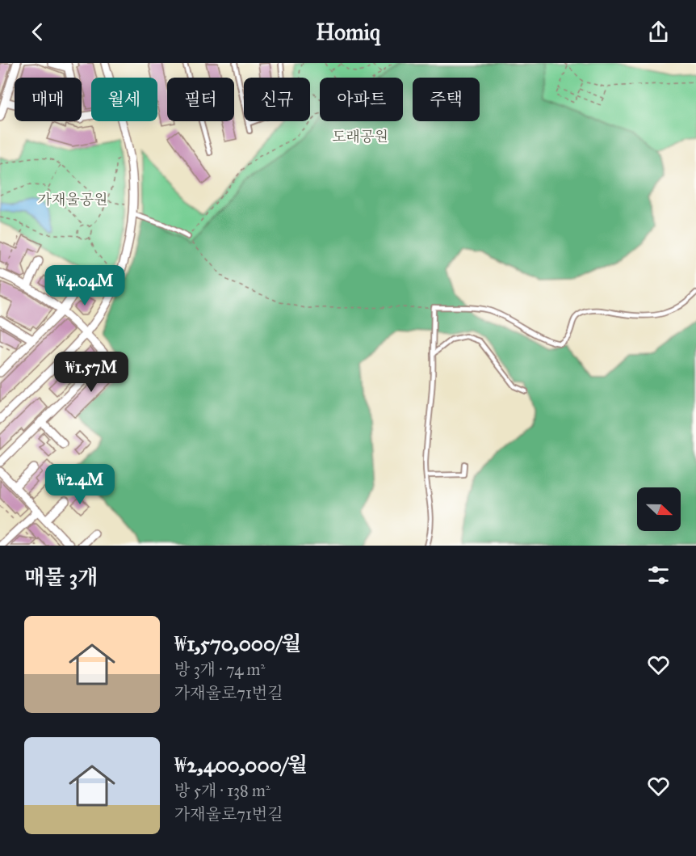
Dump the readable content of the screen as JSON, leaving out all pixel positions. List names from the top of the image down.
{
  "parks": ["도래공원", "가재울공원"],
  "north": "right",
  "page": {
    "header": "Homiq",
    "chip": [
      "매매",
      "월세",
      "필터",
      "신규",
      "아파트",
      "주택"
    ],
    "price": ["₩4.04M", "₩1.57M", "₩2.4M"],
    "heading": "매물 3개",
    "list": [
      {
        "name": "₩1,570,000/월",
        "note": "방 3개 · 74 m² · 가재울로71번길"
      },
      {
        "name": "₩2,400,000/월",
        "note": "방 5개 · 138 m² · 가재울로71번길"
      }
    ]
  }
}
